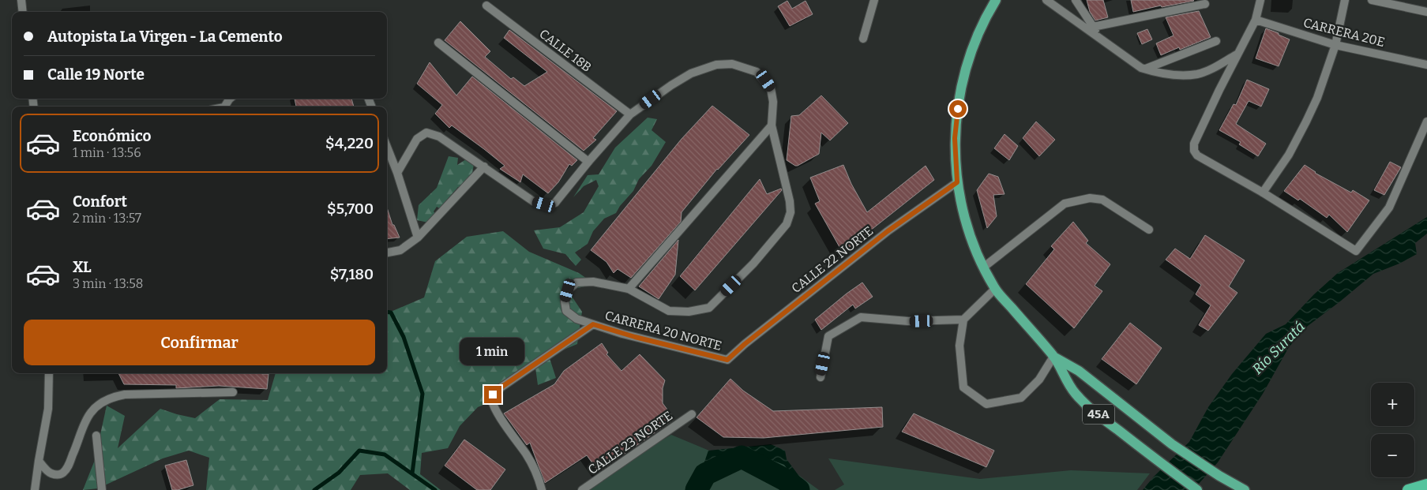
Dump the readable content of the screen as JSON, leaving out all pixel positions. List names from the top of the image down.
{
  "streets": {
    "main road": ["45A"],
    "street": [
      "CARRERA 20E",
      "CALLE 18B",
      "CALLE 22 NORTE",
      "CARRERA 20 NORTE",
      "CALLE 23 NORTE"
    ]
  },
  "crossings": [
    ["CALLE 22 NORTE", "CARRERA 20 NORTE"],
    ["CALLE 22 NORTE", "45A"]
  ],
  "water": ["Río Suratá"],
  "page": {
    "banner": ["Autopista La Virgen - La Cemento", "Calle 19 Norte"],
    "list": [
      {
        "name": "Económico",
        "note": "1 min · 13:56",
        "value": "$4,220"
      },
      {
        "name": "Confort",
        "note": "2 min · 13:57",
        "value": "$5,700"
      },
      {
        "name": "XL",
        "note": "3 min · 13:58",
        "value": "$7,180"
      }
    ],
    "buttons": "Confirmar",
    "bubble": "1 min",
    "map_buttons": ["+", "−"]
  }
}
